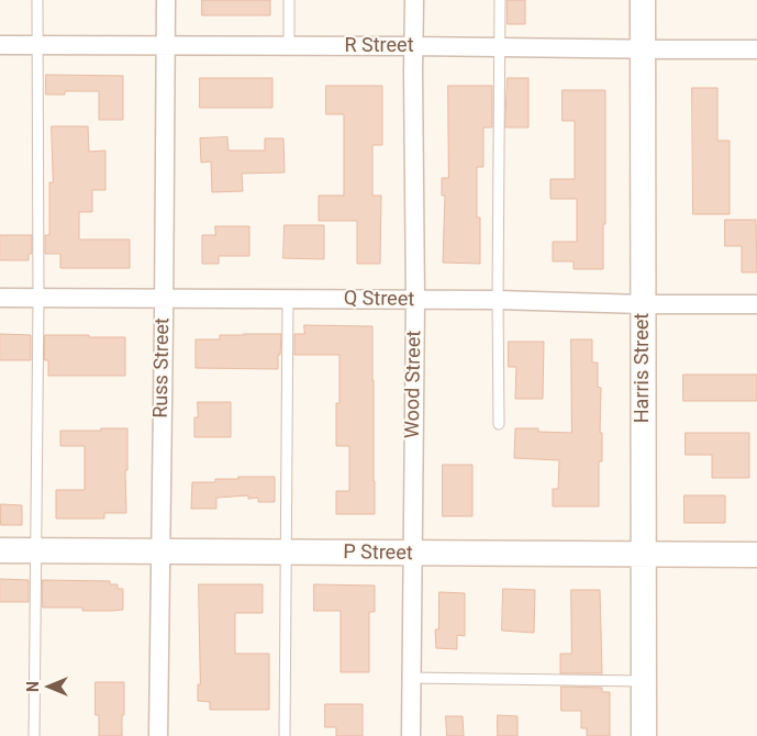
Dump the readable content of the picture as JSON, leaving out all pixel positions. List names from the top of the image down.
{
  "streets": {
    "street": [
      "R Street",
      "Q Street",
      "Russ Street",
      "Harris Street",
      "Wood Street",
      "P Street"
    ]
  },
  "crossings": [
    ["R Street", "Russ Street"],
    ["R Street", "Harris Street"],
    ["R Street", "Wood Street"],
    ["Q Street", "Russ Street"],
    ["Q Street", "Harris Street"],
    ["Q Street", "Wood Street"],
    ["Russ Street", "P Street"],
    ["Harris Street", "P Street"],
    ["Wood Street", "P Street"]
  ],
  "north": "left"
}
